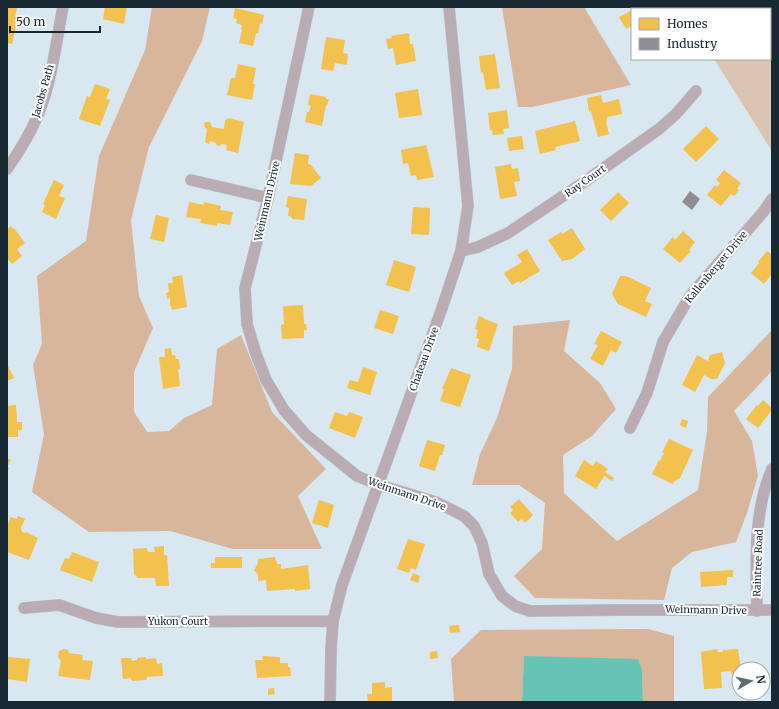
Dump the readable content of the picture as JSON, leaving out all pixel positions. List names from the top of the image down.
{
  "streets": {
    "street": [
      "Jacobs Path",
      "Ray Court",
      "Weinmann Drive",
      "Kallenberger Drive",
      "Chateau Drive",
      "Raintree Road",
      "Yukon Court"
    ]
  },
  "crossings": [
    ["Ray Court", "Chateau Drive"],
    ["Weinmann Drive", "Chateau Drive"],
    ["Weinmann Drive", "Raintree Road"],
    ["Chateau Drive", "Yukon Court"]
  ],
  "legend": ["Homes", "Industry"],
  "scale_bar": "50 m",
  "north": "right"
}
